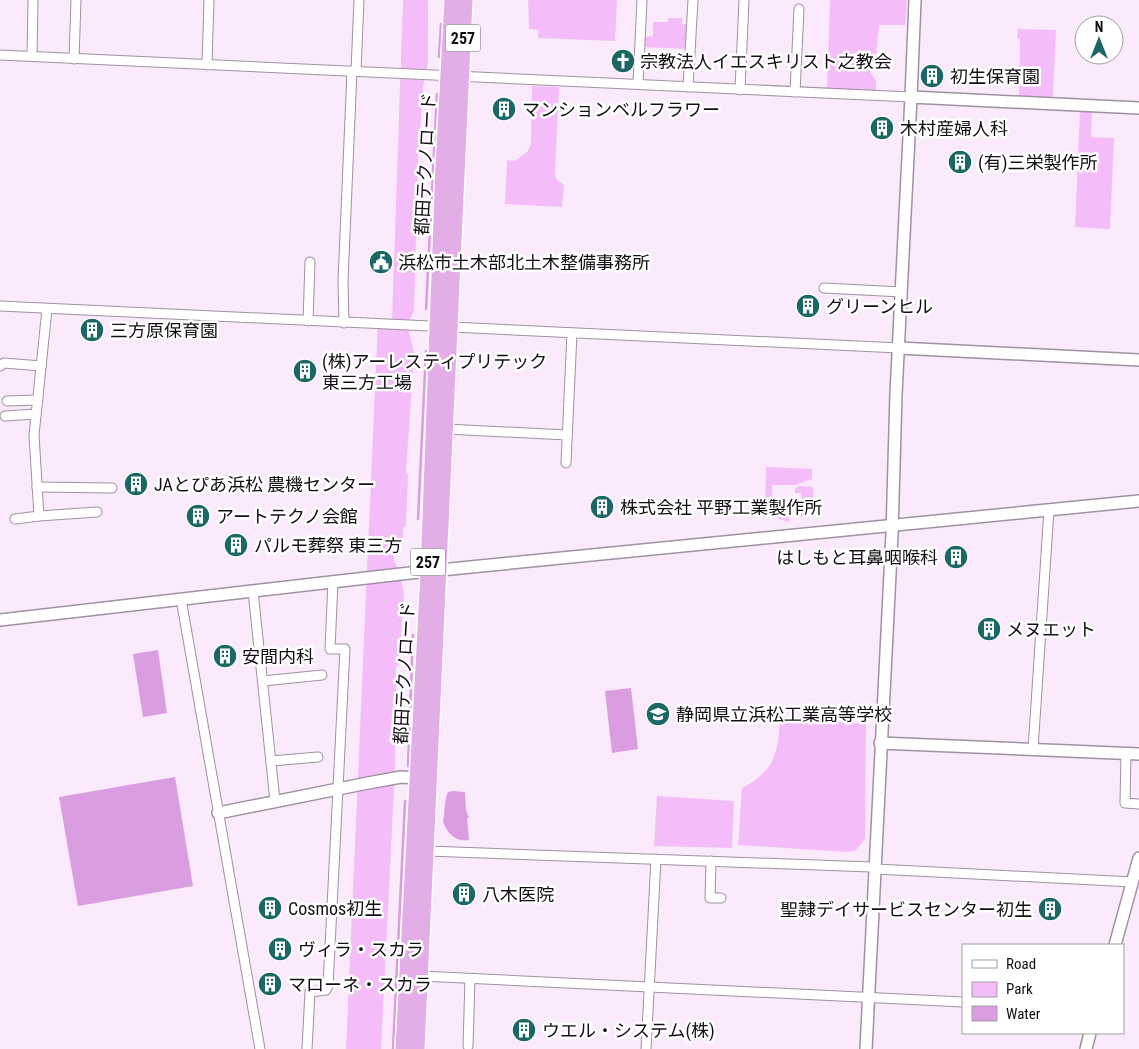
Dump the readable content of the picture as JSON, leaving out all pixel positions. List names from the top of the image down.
{
  "streets": {
    "highway": ["257", "都田テクノロード"]
  },
  "places": {
    "church": ["宗教法人イエスキリスト之教会"],
    "building": [
      "初生保育園",
      "マンションベルフラワー",
      "木村産婦人科",
      "(有)三栄製作所",
      "グリーンヒル",
      "三方原保育園",
      "(株)アーレスティプリテック 東三方工場",
      "JAとぴあ浜松 農機センター",
      "株式会社 平野工業製作所",
      "アートテクノ会館",
      "パルモ葬祭 東三方",
      "はしもと耳鼻咽喉科",
      "メヌエット",
      "安間内科",
      "八木医院",
      "Cosmos初生",
      "聖隷デイサービスセンター初生",
      "ヴィラ・スカラ",
      "マローネ・スカラ",
      "ウエル・システム(株)"
    ],
    "public building": ["浜松市土木部北土木整備事務所"],
    "school or university": ["静岡県立浜松工業高等学校"]
  },
  "legend": ["Road", "Park", "Water"],
  "north": "top"
}
